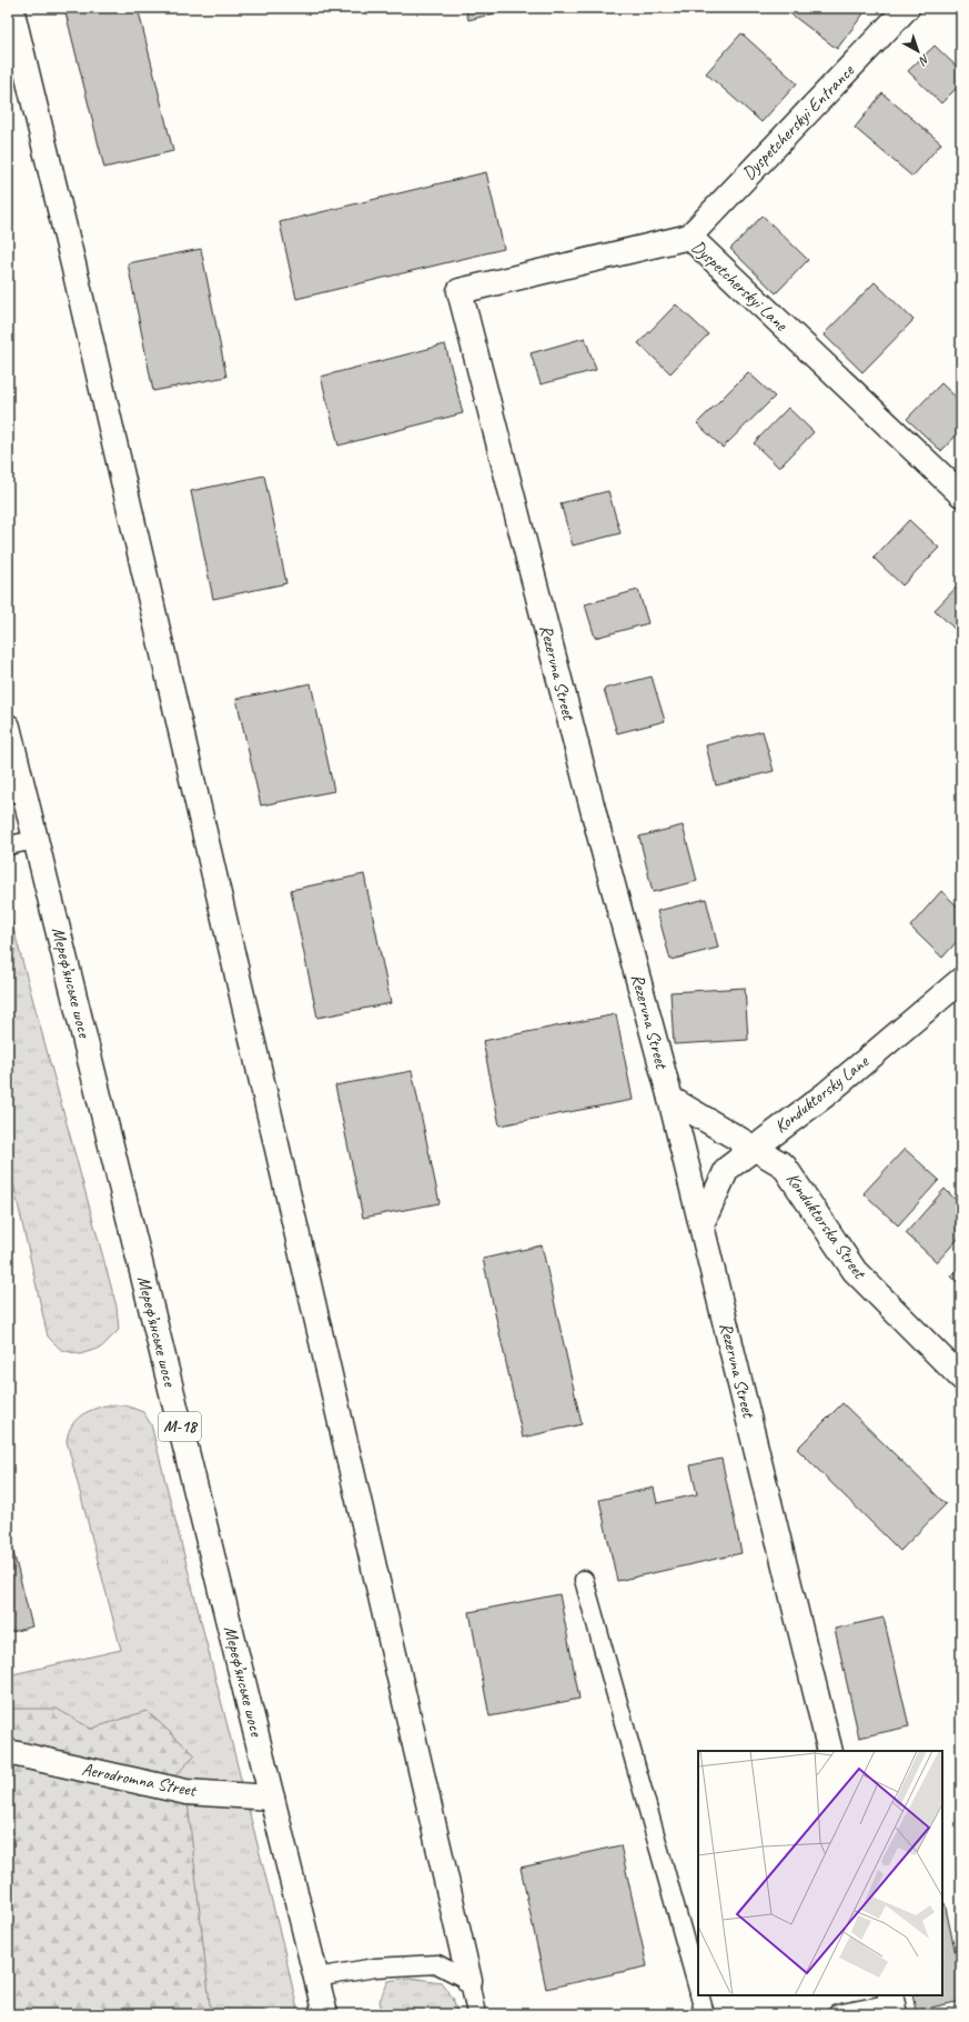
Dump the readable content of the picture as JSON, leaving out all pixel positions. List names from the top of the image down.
{
  "streets": {
    "main road": [
      "Dyspetcherskyi Entrance",
      "Dyspetcherskyi Lane",
      "Rezervna Street",
      "Мереф’янське шосе",
      "Konduktorsky Lane",
      "Konduktorska Street",
      "М-18",
      "Aerodromna Street"
    ]
  },
  "crossings": [
    ["Dyspetcherskyi Entrance", "Dyspetcherskyi Lane"],
    ["Dyspetcherskyi Lane", "Rezervna Street"],
    ["Rezervna Street", "Konduktorsky Lane"],
    ["Rezervna Street", "Konduktorska Street"],
    ["Мереф’янське шосе", "Aerodromna Street"],
    ["Konduktorsky Lane", "Konduktorska Street"]
  ],
  "north": "bottom right"
}
